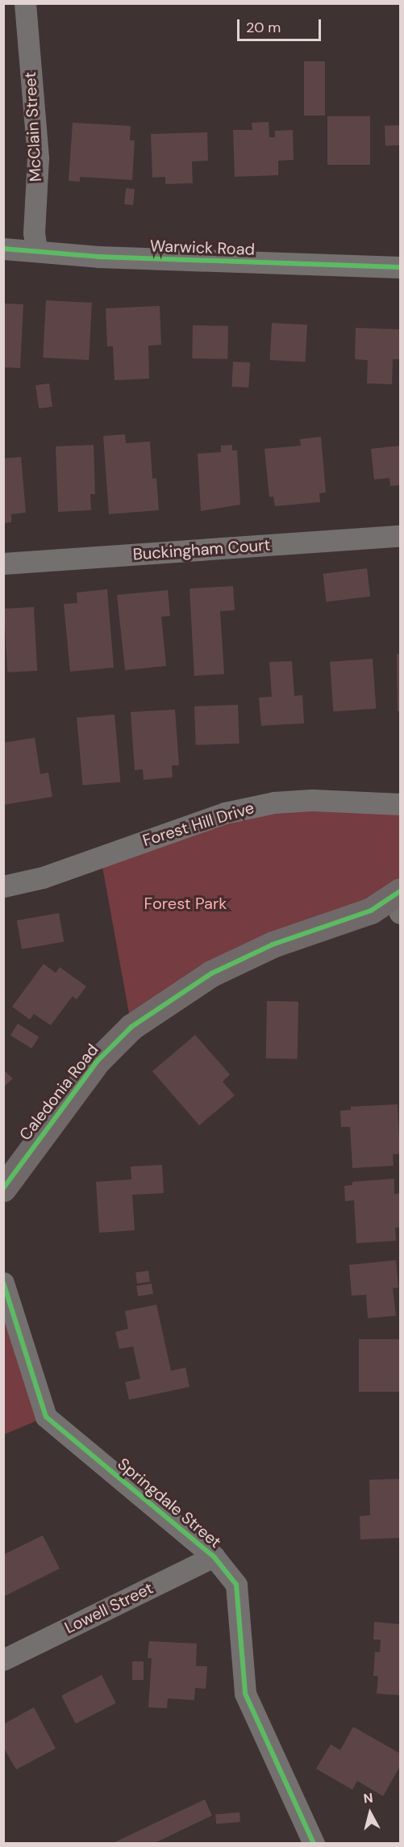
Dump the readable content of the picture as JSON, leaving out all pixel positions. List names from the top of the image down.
{
  "streets": {
    "street": [
      "McClain Street",
      "Warwick Road",
      "Buckingham Court",
      "Forest Hill Drive",
      "Caledonia Road",
      "Springdale Street",
      "Lowell Street"
    ]
  },
  "crossings": [
    ["McClain Street", "Warwick Road"],
    ["Springdale Street", "Lowell Street"]
  ],
  "parks": ["Forest Park"],
  "scale_bar": "20 m",
  "north": "top"
}
